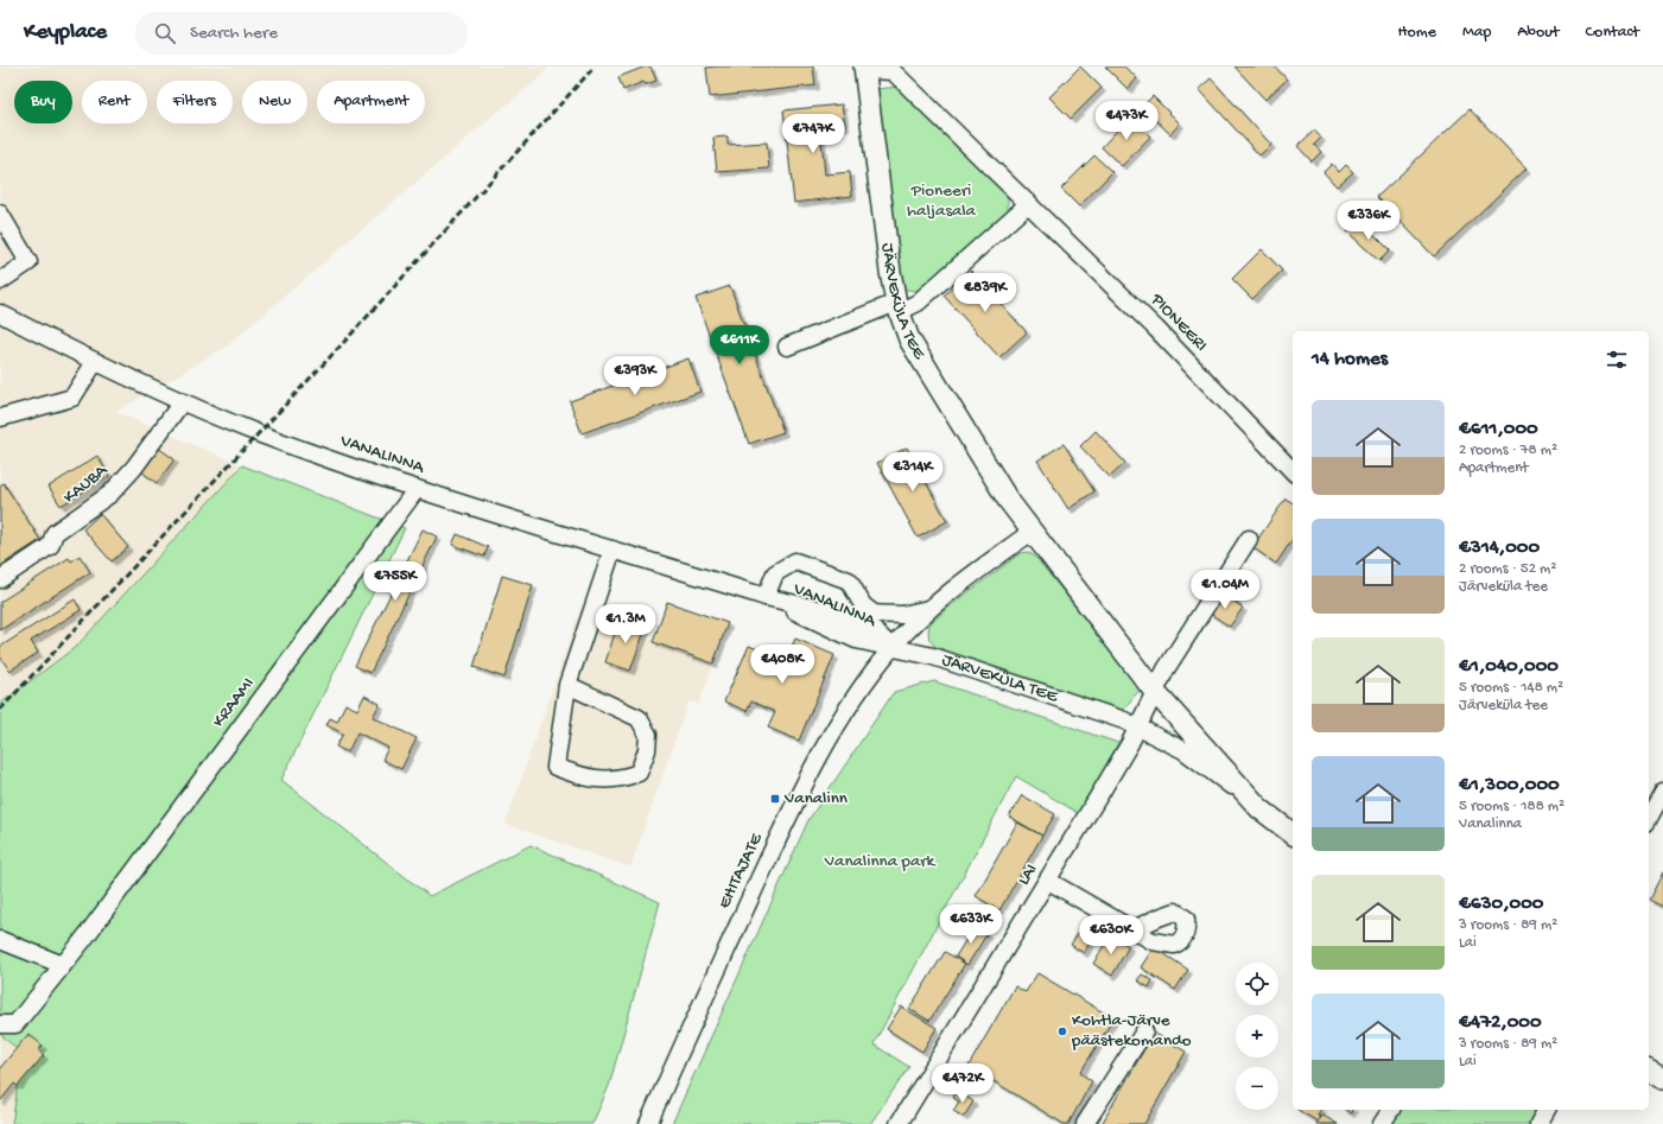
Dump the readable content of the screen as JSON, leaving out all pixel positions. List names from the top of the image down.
{
  "streets": {
    "main road": ["JÄRVEKÜLA TEE"],
    "street": [
      "PIONEERI",
      "VANALINNA",
      "KAUBA",
      "KRAAMI",
      "EHITAJATE",
      "LAI"
    ]
  },
  "crossings": [
    ["JÄRVEKÜLA TEE", "PIONEERI"],
    ["JÄRVEKÜLA TEE", "VANALINNA"],
    ["JÄRVEKÜLA TEE", "EHITAJATE"],
    ["JÄRVEKÜLA TEE", "LAI"],
    ["VANALINNA", "KAUBA"],
    ["VANALINNA", "KRAAMI"],
    ["VANALINNA", "EHITAJATE"]
  ],
  "parks": ["Pioneeri haljasala", "Vanalinna park"],
  "places": {
    "transit": ["Vanalinn"],
    "other": ["Kohtla-Järve päästekomando"]
  },
  "page": {
    "header": "Keyplace",
    "search": "Search here",
    "nav": [
      "Home",
      "Map",
      "About",
      "Contact"
    ],
    "chip": [
      "Buy",
      "Rent",
      "Filters",
      "New",
      "Apartment"
    ],
    "price": [
      "€473K",
      "€747K",
      "€336K",
      "€839K",
      "€611K",
      "€393K",
      "€314K",
      "€755K",
      "€1.04M",
      "€1.3M",
      "€408K",
      "€633K",
      "€630K",
      "€472K"
    ],
    "heading": "14 homes",
    "list": [
      {
        "name": "€611,000",
        "note": "2 rooms · 78 m² · Apartment"
      },
      {
        "name": "€314,000",
        "note": "2 rooms · 52 m² · Järveküla tee"
      },
      {
        "name": "€1,040,000",
        "note": "5 rooms · 148 m² · Järveküla tee"
      },
      {
        "name": "€1,300,000",
        "note": "5 rooms · 188 m² · Vanalinna"
      },
      {
        "name": "€630,000",
        "note": "3 rooms · 89 m² · Lai"
      },
      {
        "name": "€472,000",
        "note": "3 rooms · 89 m² · Lai"
      }
    ],
    "map_buttons": ["+", "−"]
  }
}
